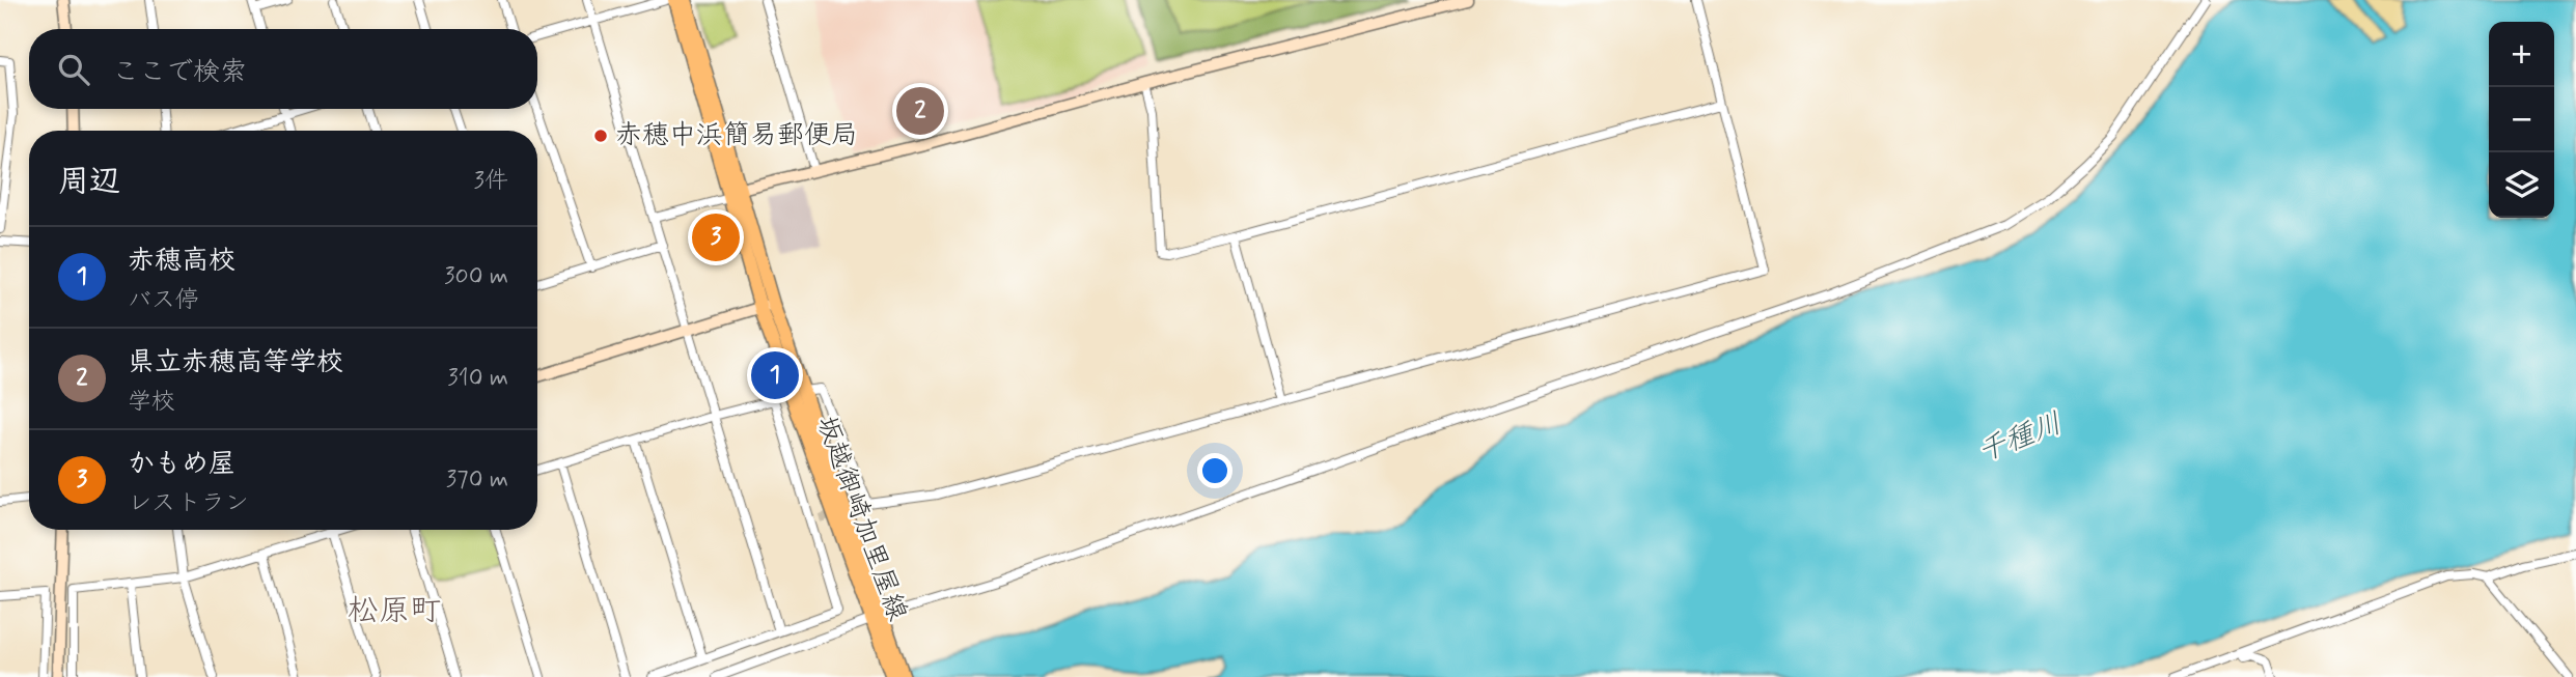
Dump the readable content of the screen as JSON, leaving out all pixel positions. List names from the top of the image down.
{
  "streets": {
    "main road": ["坂越御崎加里屋線"]
  },
  "districts": ["松原町"],
  "water": ["千種川"],
  "places": ["赤穂中浜簡易郵便局"],
  "page": {
    "map_buttons": ["+", "−"],
    "search": "ここで検索",
    "pins": ["2", "3", "1"],
    "heading": ["周辺", "3件"],
    "list": [
      {
        "mark": "1",
        "name": "赤穂高校",
        "note": "バス停",
        "value": "300 m"
      },
      {
        "mark": "2",
        "name": "県立赤穂高等学校",
        "note": "学校",
        "value": "310 m"
      },
      {
        "mark": "3",
        "name": "かもめ屋",
        "note": "レストラン",
        "value": "370 m"
      }
    ]
  }
}
